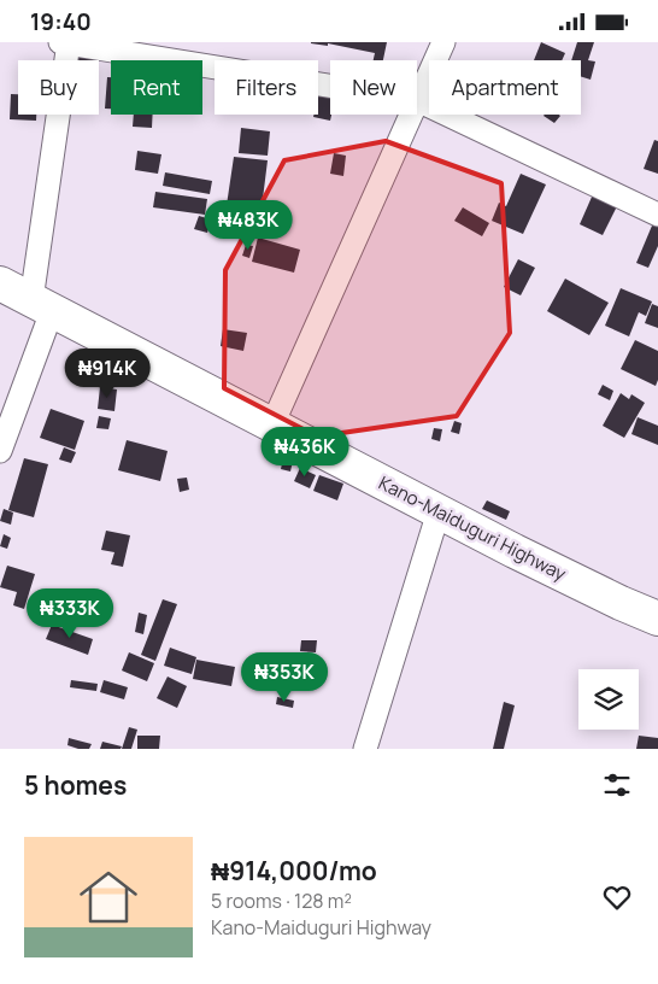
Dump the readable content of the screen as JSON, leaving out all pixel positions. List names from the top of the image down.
{
  "streets": {
    "highway": ["Kano-Maiduguri Highway"]
  },
  "page": {
    "status": "19:40",
    "chip": [
      "Buy",
      "Rent",
      "Filters",
      "New",
      "Apartment"
    ],
    "price": [
      "₦483K",
      "₦914K",
      "₦436K",
      "₦333K",
      "₦353K"
    ],
    "heading": "5 homes",
    "list": [
      {
        "name": "₦914,000/mo",
        "note": "5 rooms · 128 m² · Kano-Maiduguri Highway"
      }
    ]
  }
}
